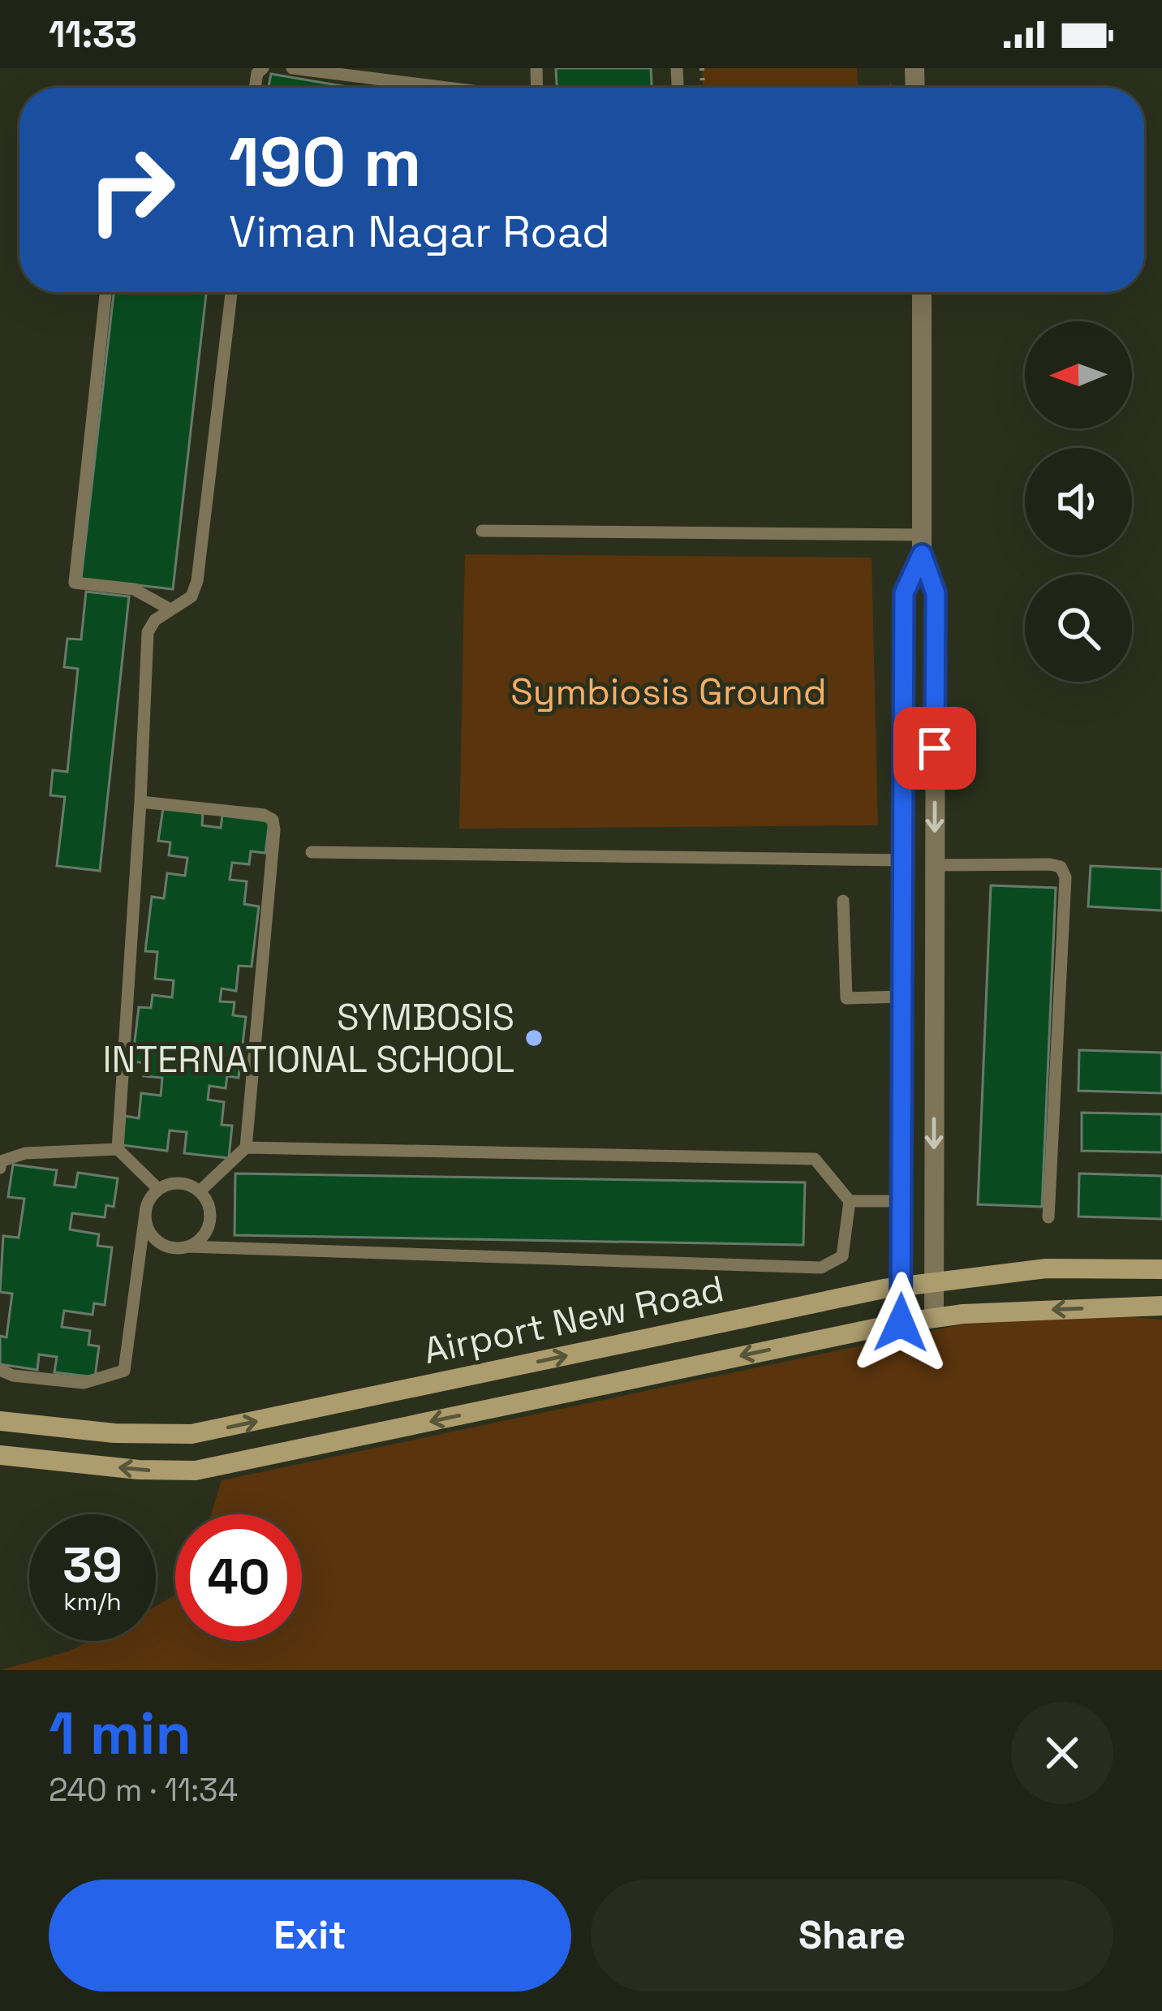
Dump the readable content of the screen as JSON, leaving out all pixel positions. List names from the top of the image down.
{
  "streets": {
    "main road": ["Airport New Road"]
  },
  "parks": ["Symbiosis Ground"],
  "places": ["SYMBOSIS INTERNATIONAL SCHOOL"],
  "north": "left",
  "page": {
    "status": "11:33",
    "turn": ["190 m", "Viman Nagar Road"],
    "speed": "39 km/h",
    "limit": "40",
    "heading": ["1 min", "240 m · 11:34"],
    "buttons": ["Exit", "Share"]
  }
}
